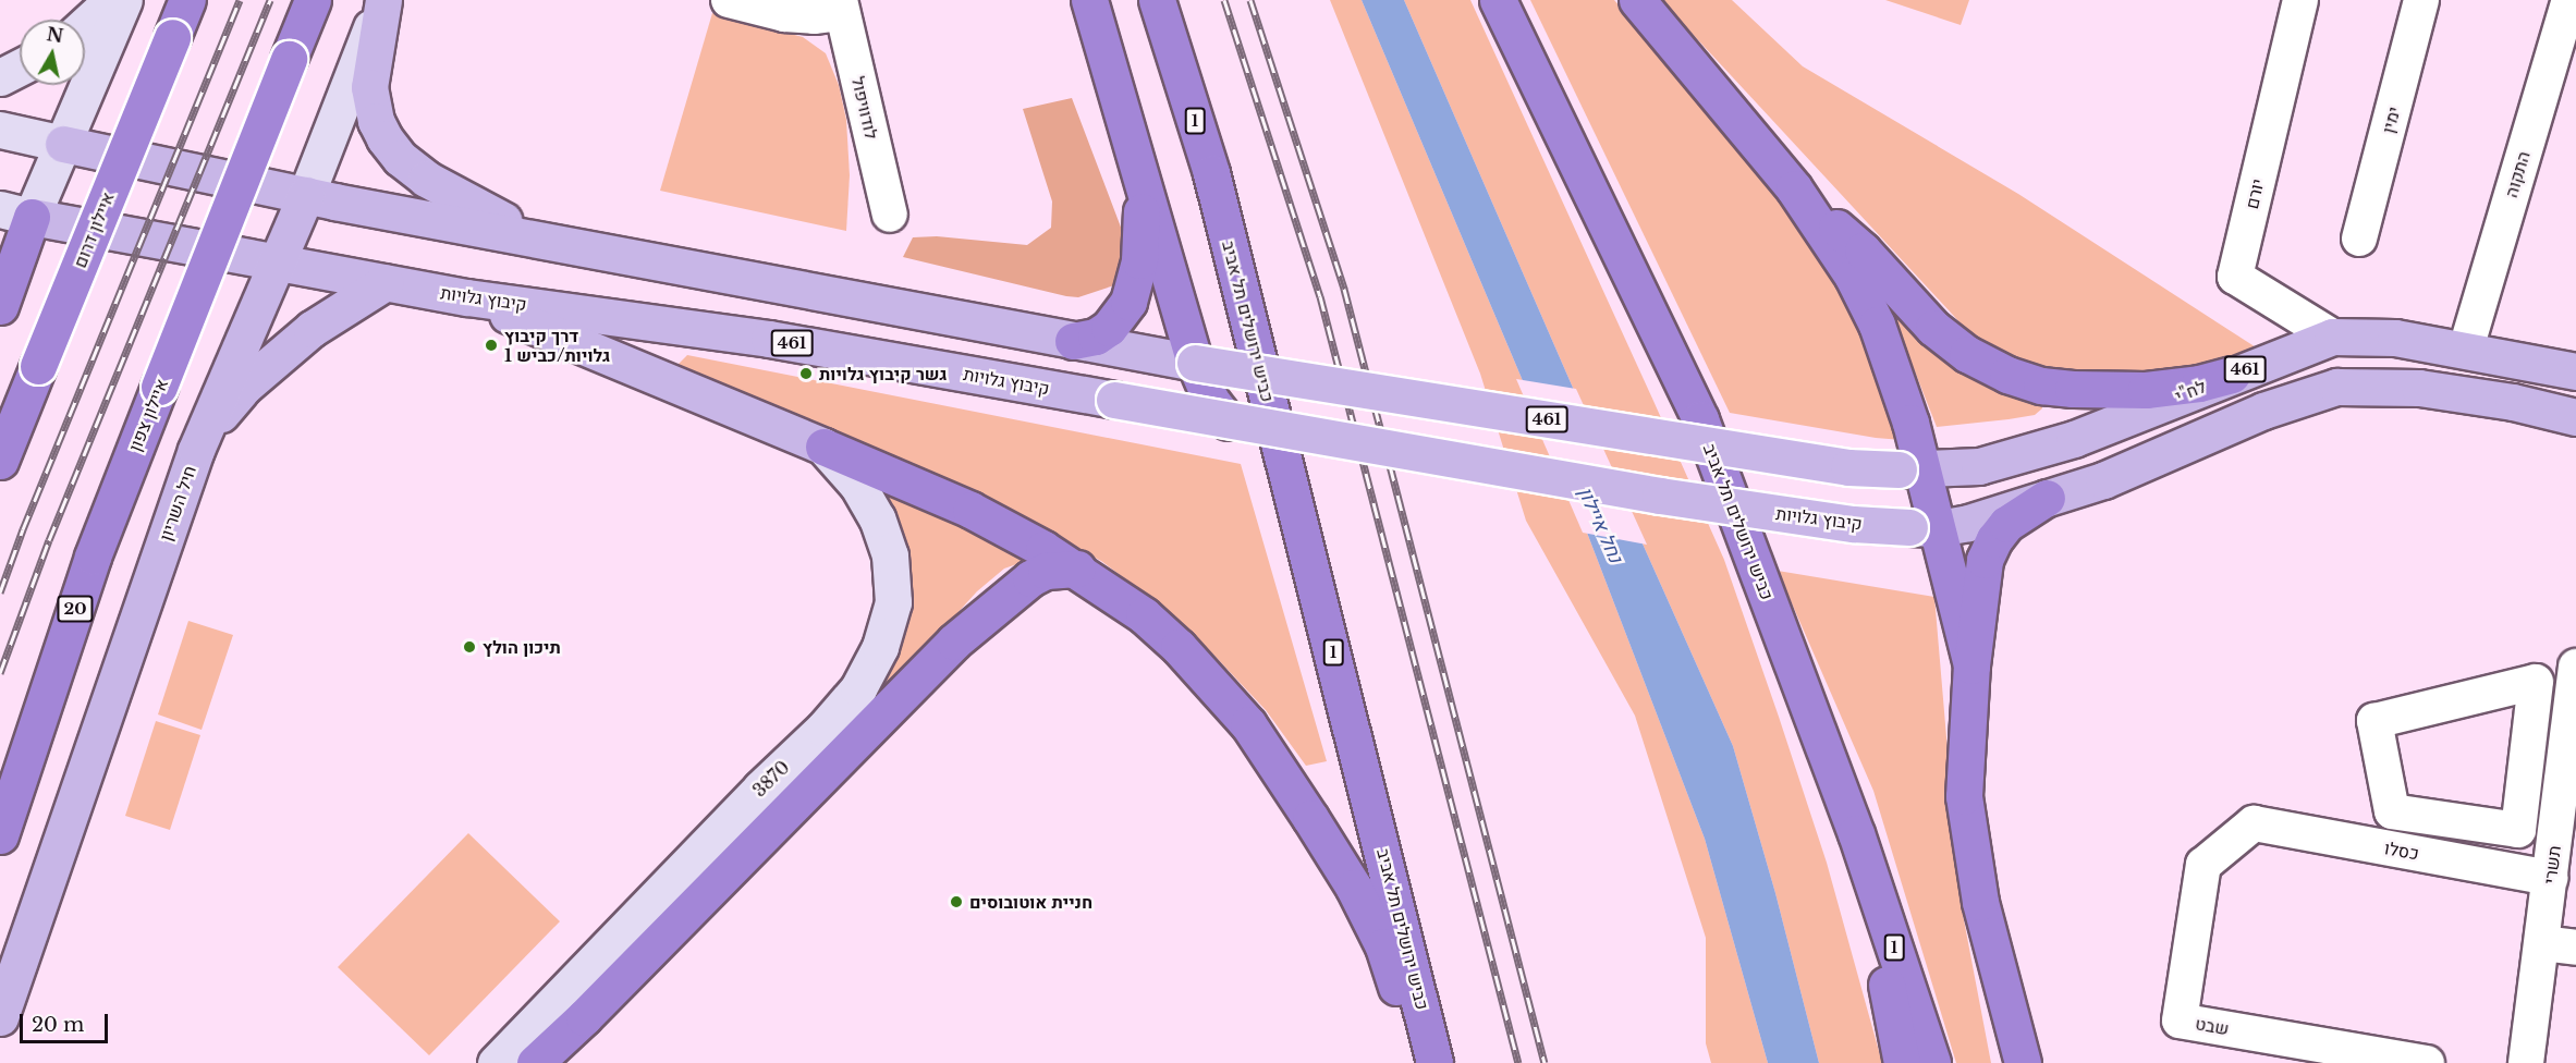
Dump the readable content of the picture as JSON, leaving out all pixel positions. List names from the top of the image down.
{
  "streets": {
    "highway": [
      "1",
      "איילון דרום",
      "כביש ירושלים תל אביב",
      "איילון צפון",
      "20"
    ],
    "main road": [
      "קיבוץ גלויות",
      "461",
      "לח\"י",
      "חיל השריון"
    ],
    "street": [
      "לודוויפול",
      "ימין",
      "התקוה",
      "יורם",
      "3870",
      "כסלו",
      "תשרי",
      "שבט"
    ]
  },
  "crossings": [
    ["1", "כביש ירושלים תל אביב"],
    ["התקוה", "לח\"י"],
    ["יורם", "לח\"י"],
    ["קיבוץ גלויות", "461"],
    ["קיבוץ גלויות", "חיל השריון"],
    ["461", "לח\"י"],
    ["461", "חיל השריון"],
    ["כסלו", "תשרי"],
    ["כסלו", "שבט"]
  ],
  "water": ["נחל איילון"],
  "places": [
    "דרך קיבוץ גלויות/כביש 1",
    "גשר קיבוץ גלויות",
    "תיכון הולץ",
    "חניית אוטובוסים"
  ],
  "scale_bar": "20 m",
  "north": "top"
}
